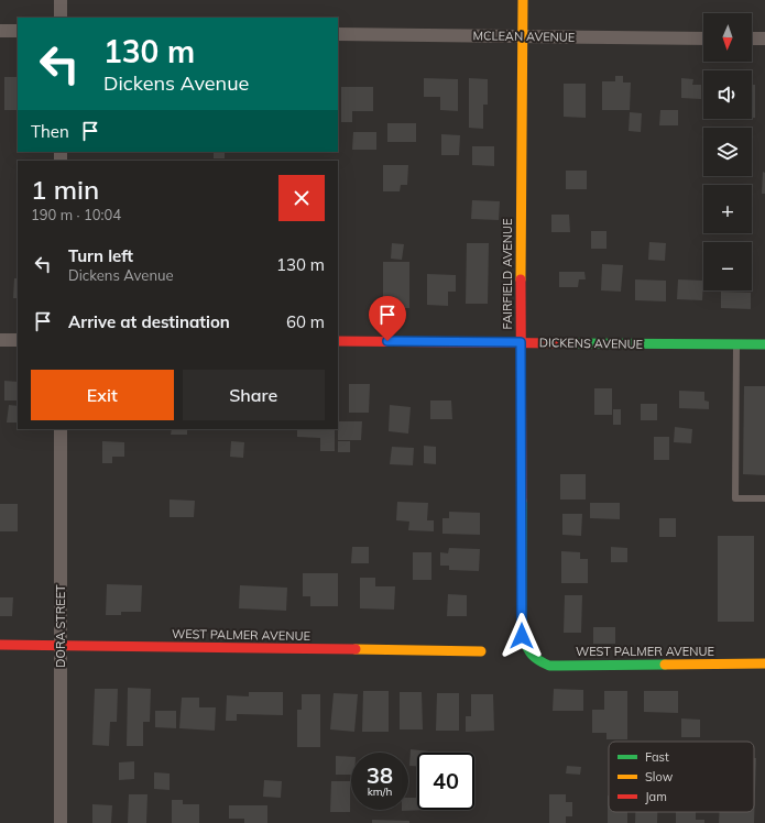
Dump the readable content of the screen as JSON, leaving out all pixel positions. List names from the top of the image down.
{
  "streets": {
    "street": [
      "MCLEAN AVENUE",
      "FAIRFIELD AVENUE",
      "DICKENS AVENUE",
      "DORA STREET",
      "WEST PALMER AVENUE"
    ]
  },
  "crossings": [
    ["MCLEAN AVENUE", "FAIRFIELD AVENUE"],
    ["FAIRFIELD AVENUE", "DICKENS AVENUE"],
    ["FAIRFIELD AVENUE", "WEST PALMER AVENUE"],
    ["DORA STREET", "WEST PALMER AVENUE"]
  ],
  "legend": ["Fast", "Slow", "Jam"],
  "north": "bottom",
  "page": {
    "map_buttons": ["+", "−"],
    "turn": ["130 m", "Dickens Avenue"],
    "then": "Then",
    "heading": ["1 min", "190 m · 10:04"],
    "list": [
      {
        "name": "Turn left",
        "note": "Dickens Avenue",
        "value": "130 m"
      },
      {
        "name": "Arrive at destination",
        "value": "60 m"
      }
    ],
    "buttons": ["Exit", "Share"],
    "speed": "38 km/h",
    "limit": "40"
  }
}
